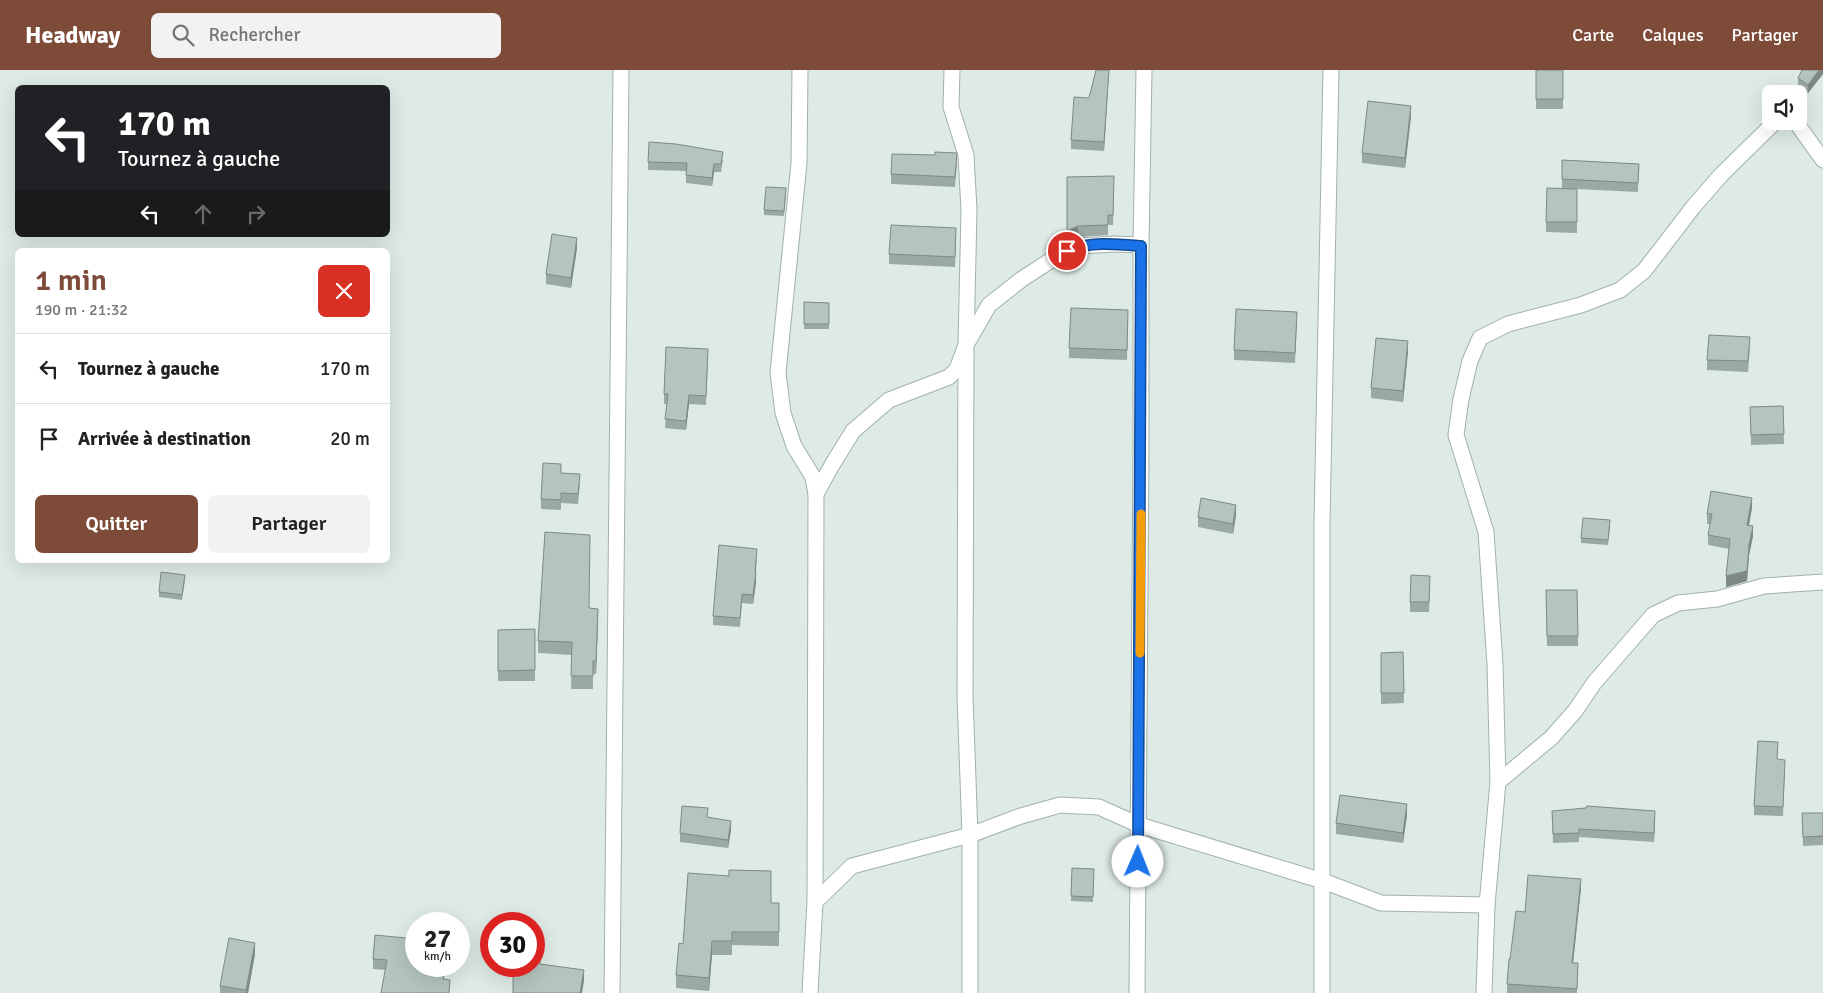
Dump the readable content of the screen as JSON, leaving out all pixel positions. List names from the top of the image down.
{
  "page": {
    "header": "Headway",
    "search": "Rechercher",
    "nav": ["Carte", "Calques", "Partager"],
    "turn": ["170 m", "Tournez à gauche"],
    "heading": ["1 min", "190 m · 21:32"],
    "list": [
      {
        "name": "Tournez à gauche",
        "value": "170 m"
      },
      {
        "name": "Arrivée à destination",
        "value": "20 m"
      }
    ],
    "buttons": ["Quitter", "Partager"],
    "speed": "27 km/h",
    "limit": "30"
  }
}
